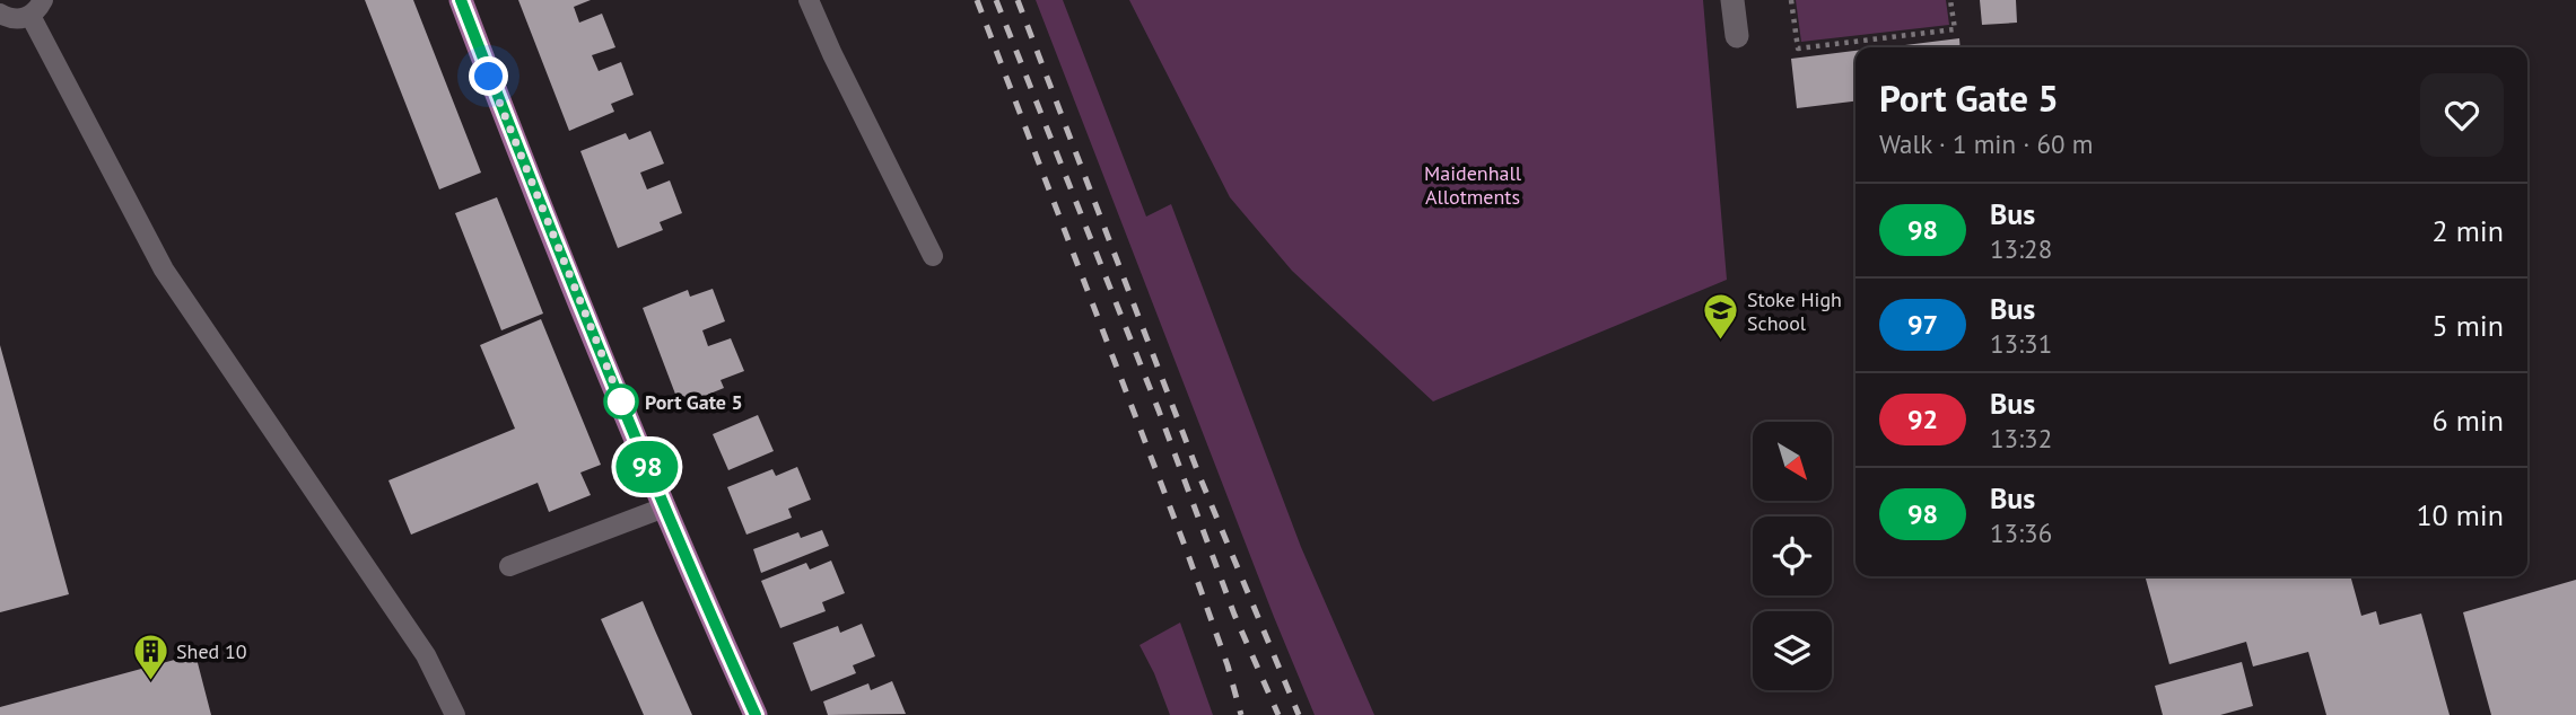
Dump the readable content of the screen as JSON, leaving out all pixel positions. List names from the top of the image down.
{
  "parks": ["Maidenhall Allotments"],
  "places": {
    "school or university": ["Stoke High School"],
    "other": ["Port Gate 5"],
    "building": ["Shed 10"]
  },
  "lines": ["bus line 98"],
  "north": "bottom right",
  "page": {
    "on_map": "98",
    "heading": ["Port Gate 5", "Walk · 1 min · 60 m"],
    "list": [
      {
        "mark": "98",
        "name": "Bus",
        "note": "13:28",
        "value": "2 min"
      },
      {
        "mark": "97",
        "name": "Bus",
        "note": "13:31",
        "value": "5 min"
      },
      {
        "mark": "92",
        "name": "Bus",
        "note": "13:32",
        "value": "6 min"
      },
      {
        "mark": "98",
        "name": "Bus",
        "note": "13:36",
        "value": "10 min"
      }
    ]
  }
}
